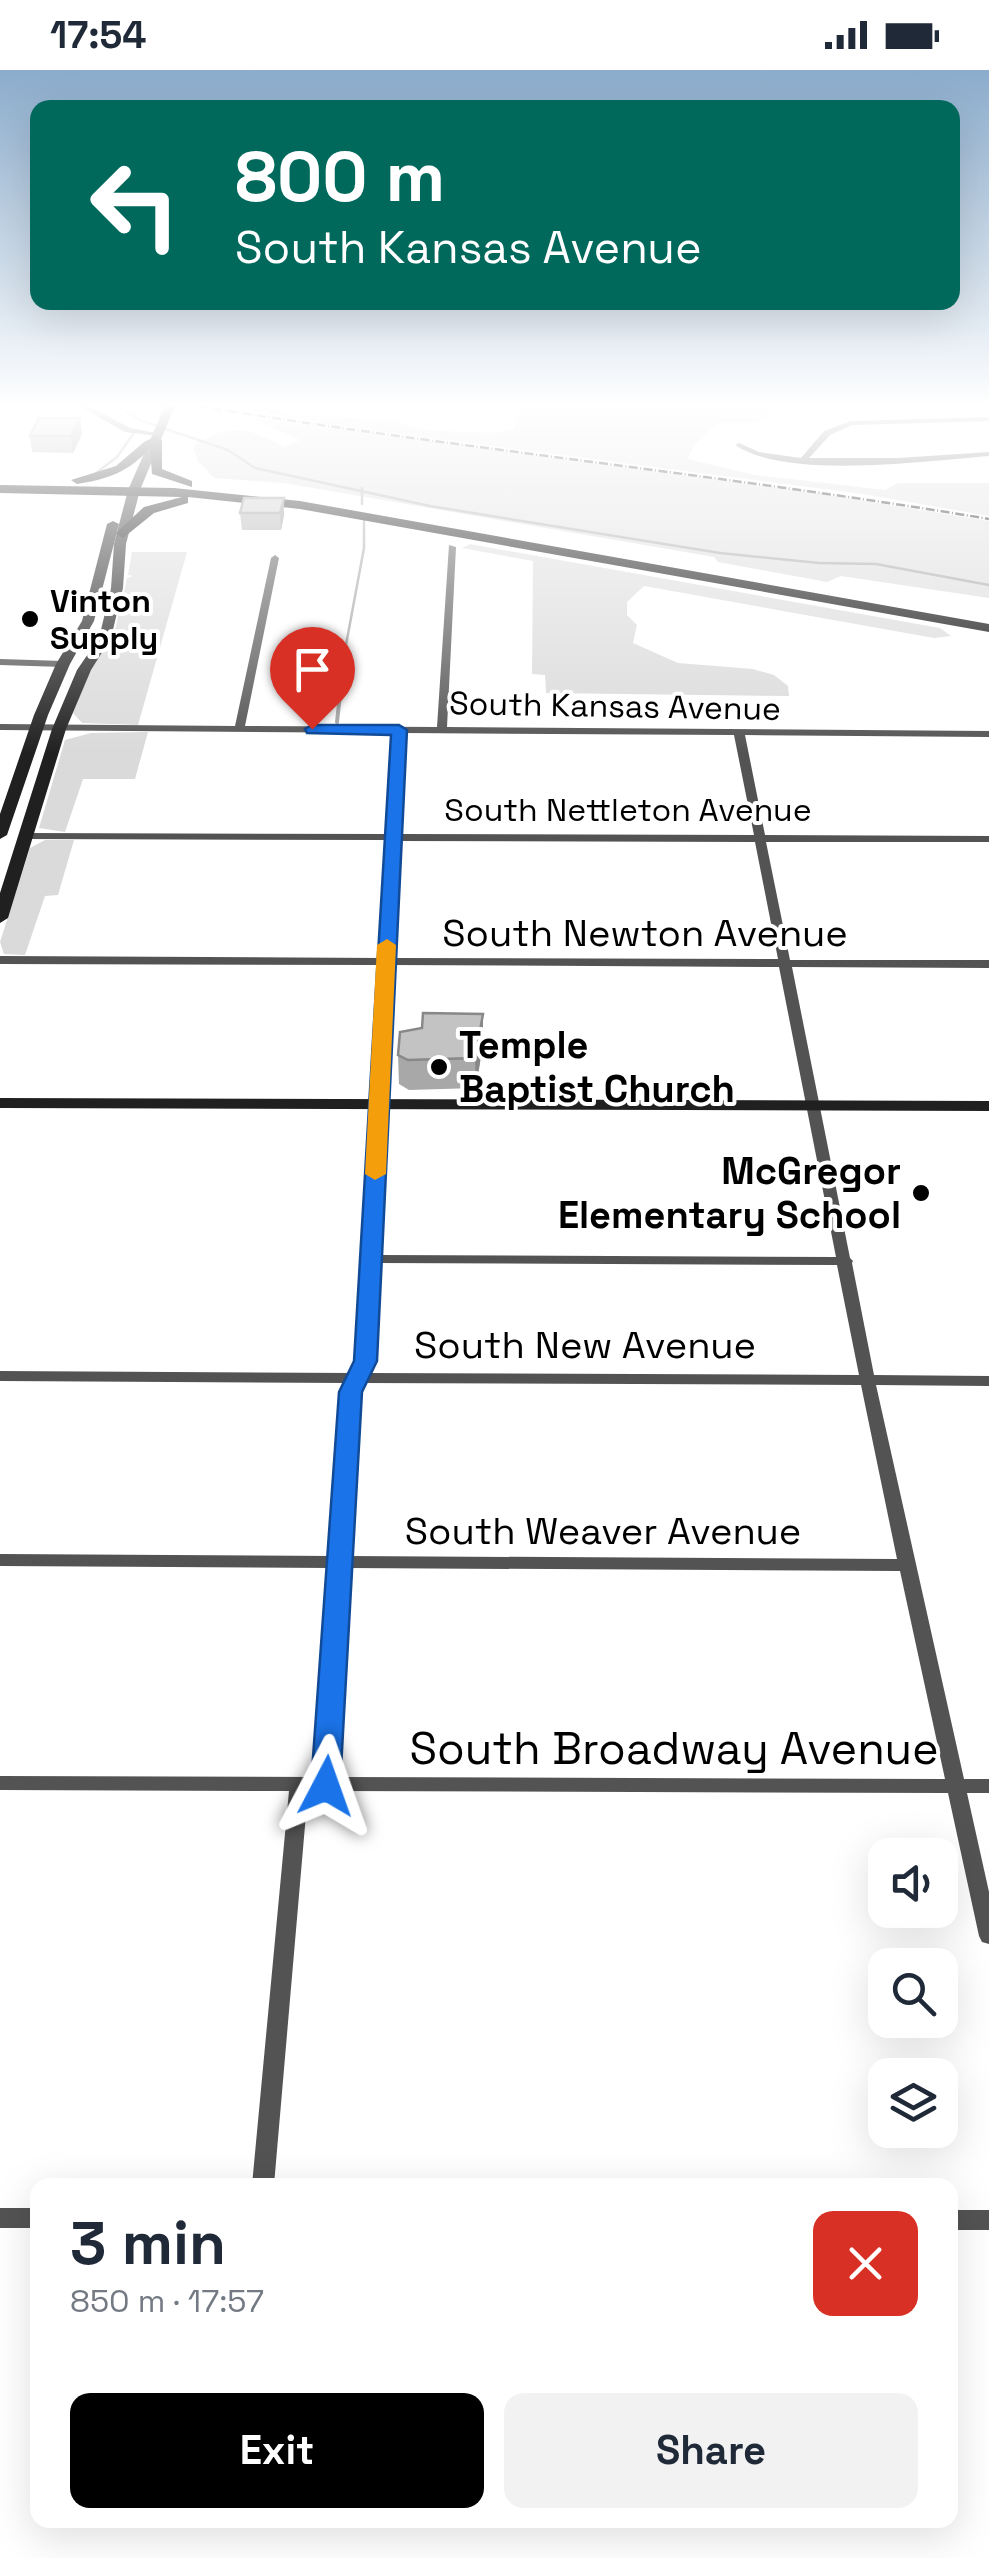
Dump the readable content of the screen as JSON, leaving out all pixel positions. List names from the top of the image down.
{
  "streets": {
    "street": [
      "South Kansas Avenue",
      "South Nettleton Avenue",
      "South Newton Avenue",
      "South New Avenue",
      "South Weaver Avenue",
      "South Broadway Avenue"
    ]
  },
  "places": ["Vinton Supply", "Temple Baptist Church", "McGregor Elementary School"],
  "page": {
    "status": "17:54",
    "turn": ["800 m", "South Kansas Avenue"],
    "heading": ["3 min", "850 m · 17:57"],
    "buttons": ["Exit", "Share"]
  }
}
